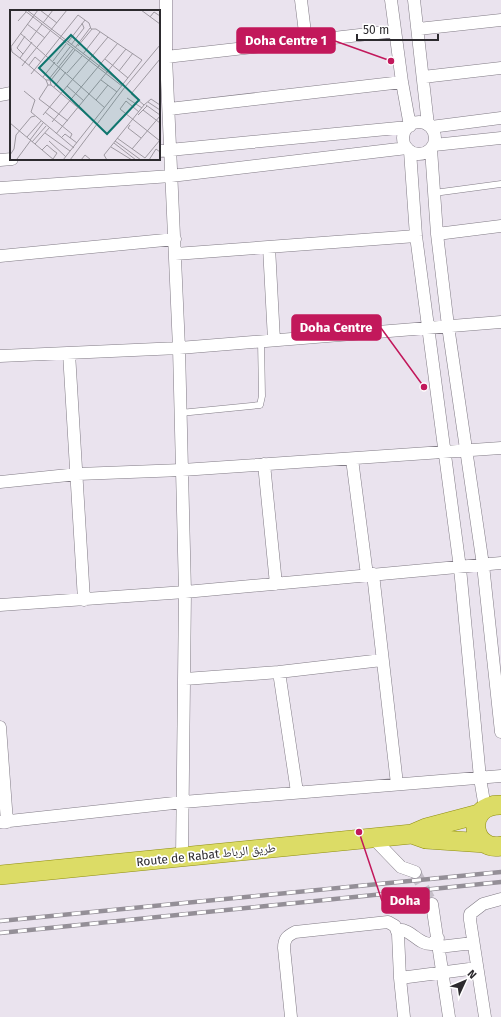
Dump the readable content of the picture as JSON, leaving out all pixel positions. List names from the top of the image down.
{
  "streets": {
    "main road": ["Route de Rabat طريق الرباط"]
  },
  "places": ["Doha Centre 1", "Doha Centre", "Doha"],
  "scale_bar": "50 m",
  "north": "top right"
}
